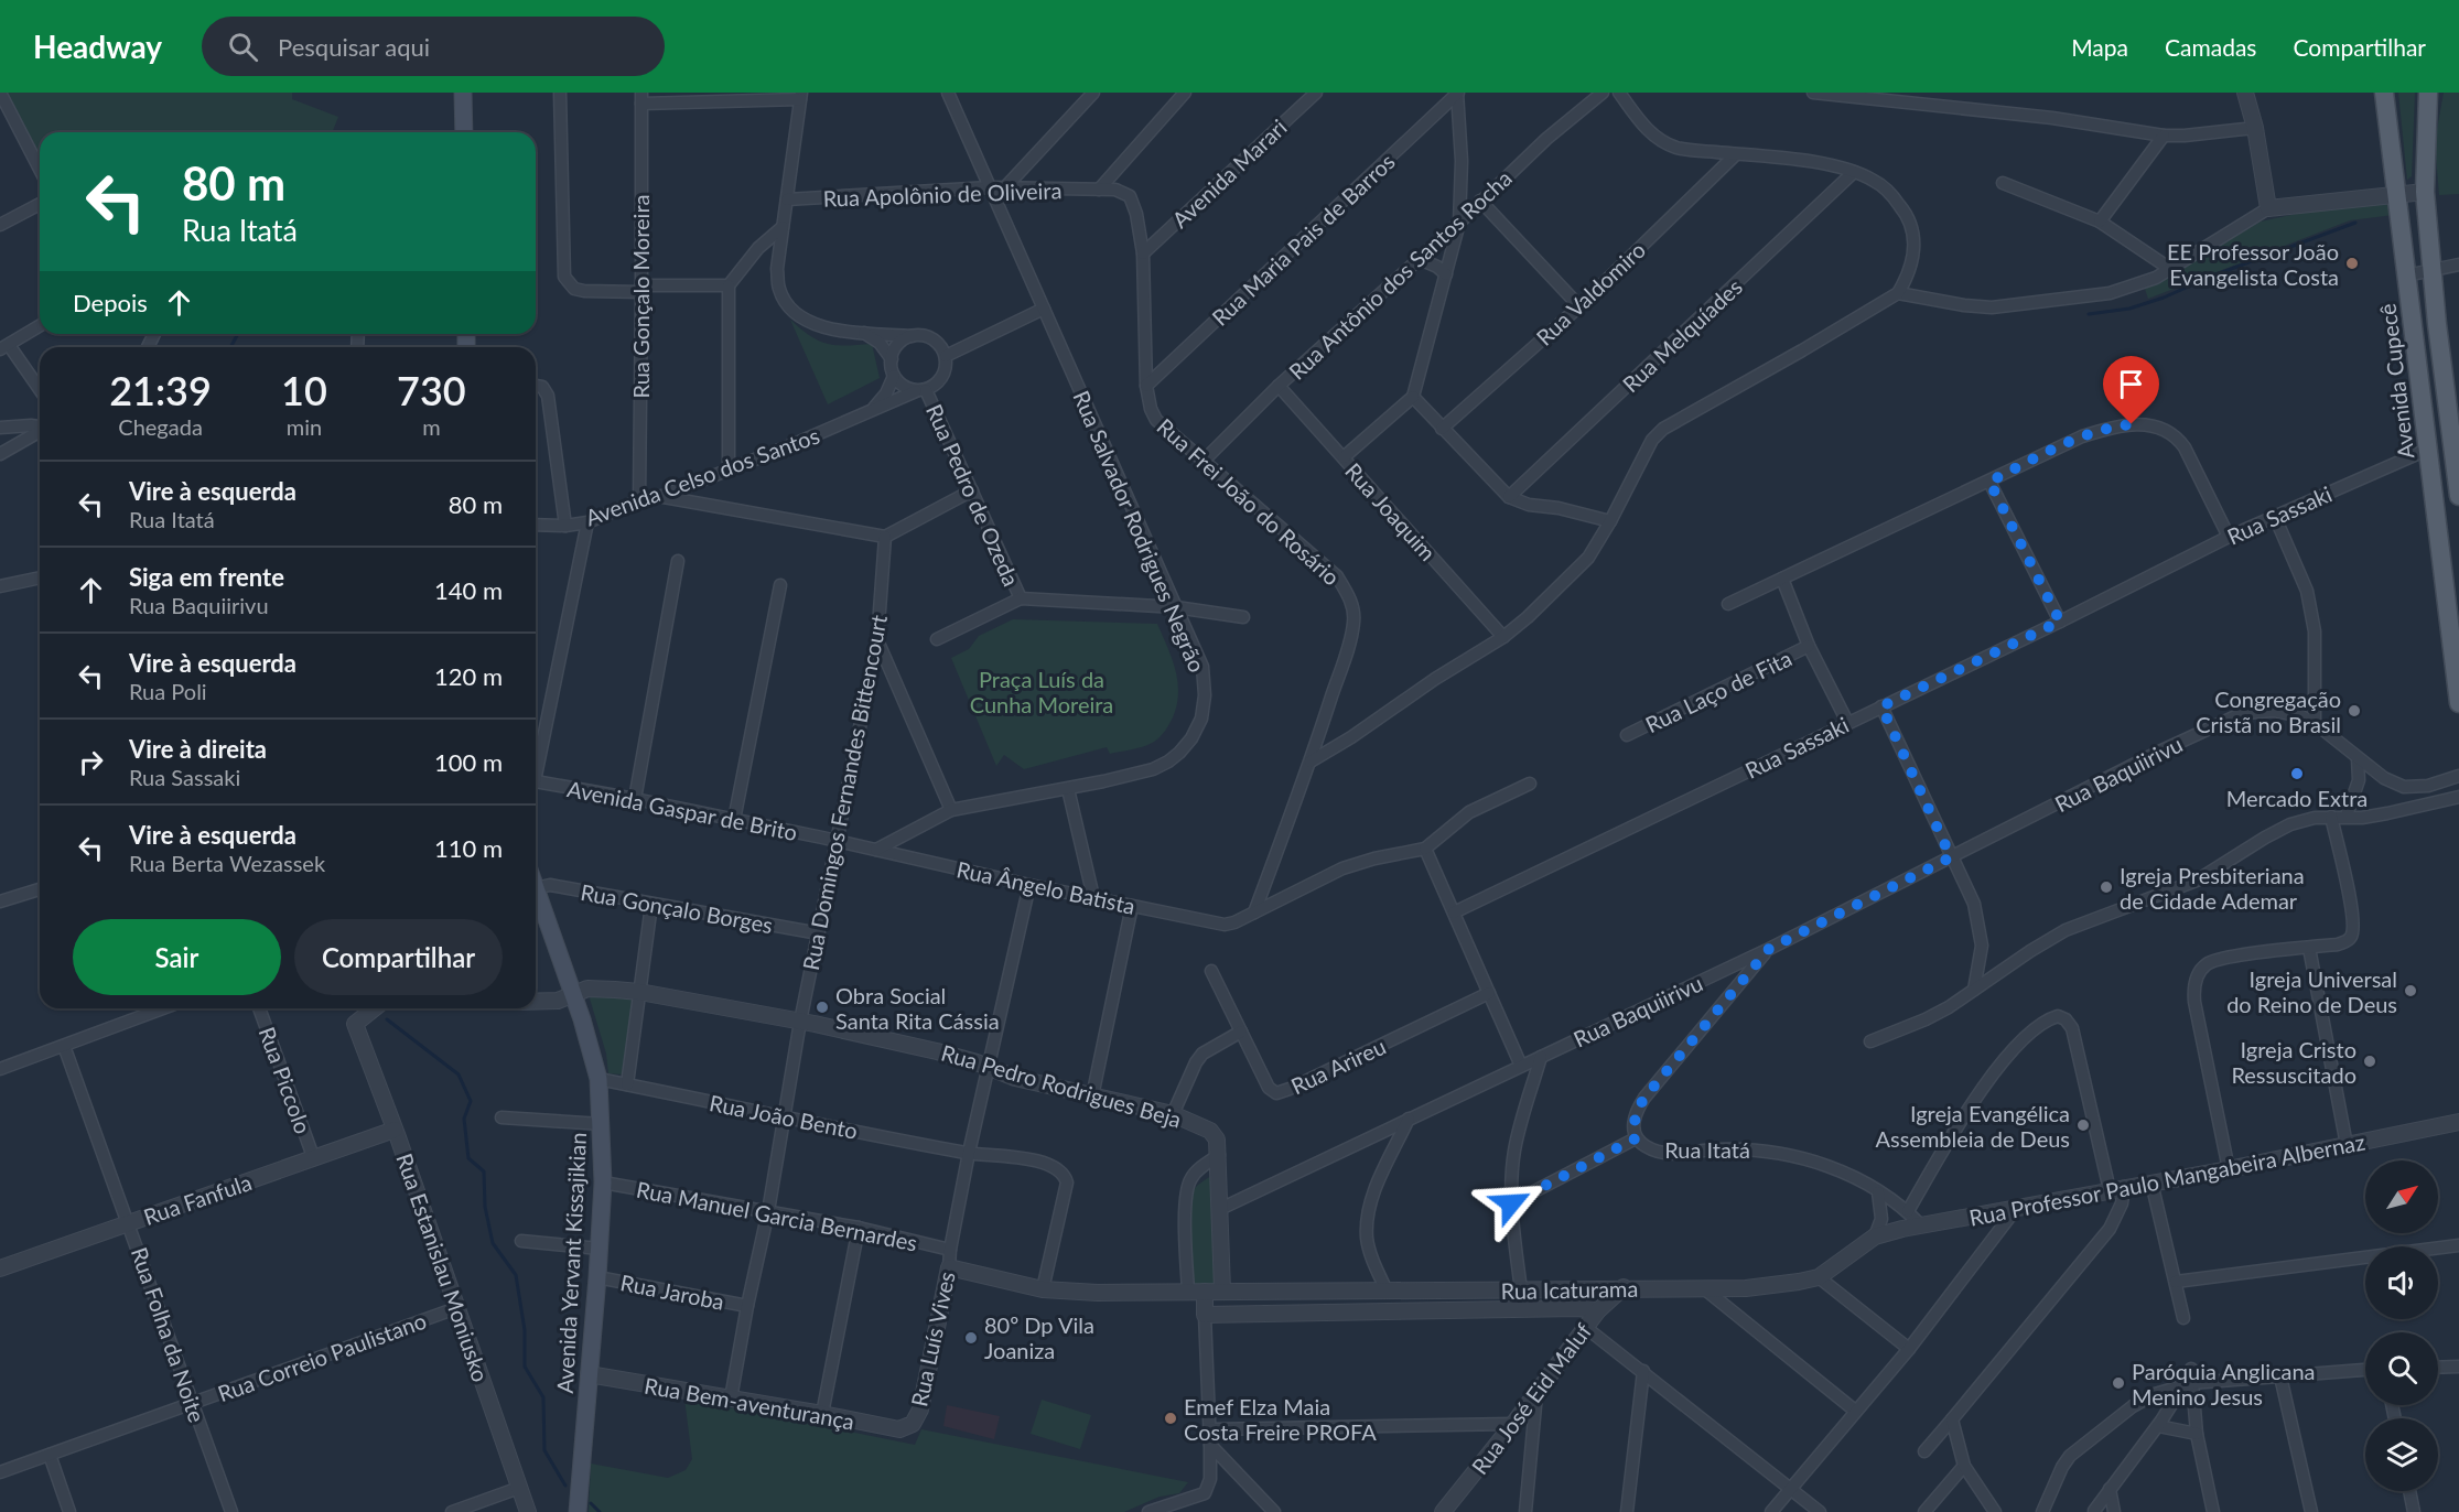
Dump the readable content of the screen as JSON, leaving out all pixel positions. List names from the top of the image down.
{
  "streets": {
    "main road": ["Avenida Cupecê", "Avenida Yervant Kissajikian"],
    "street": [
      "Avenida Marari",
      "Rua Apolônio de Oliveira",
      "Rua Maria Pais de Barros",
      "Rua Antônio dos Santos Rocha",
      "Rua Valdomiro",
      "Rua Gonçalo Moreira",
      "Rua Melquíades",
      "Avenida Celso dos Santos",
      "Rua Pedro de Ozeda",
      "Rua Frei João do Rosário",
      "Rua Joaquim",
      "Rua Sassaki",
      "Rua Salvador Rodrigues Negrão",
      "Rua Laço de Fita",
      "Rua Baquiirivu",
      "Rua Domingos Fernandes Bittencourt",
      "Avenida Gaspar de Brito",
      "Rua Ângelo Batista",
      "Rua Gonçalo Borges",
      "Rua Arireu",
      "Rua Piccolo",
      "Rua Pedro Rodrigues Beja",
      "Rua João Bento",
      "Rua Itatá",
      "Rua Professor Paulo Mangabeira Albernaz",
      "Rua Fanfula",
      "Rua Manuel Garcia Bernardes",
      "Rua Estanislau Moniusko",
      "Rua Icaturama",
      "Rua Jaroba",
      "Rua Folha da Noite",
      "Rua Luís Vives",
      "Rua Correio Paulistano",
      "Rua José Eid Maluf",
      "Rua Bem-aventurança"
    ]
  },
  "crossings": [
    ["Avenida Marari", "Rua Frei João do Rosário"],
    ["Rua Apolônio de Oliveira", "Rua Frei João do Rosário"],
    ["Rua Apolônio de Oliveira", "Rua Salvador Rodrigues Negrão"],
    ["Rua Maria Pais de Barros", "Rua Frei João do Rosário"],
    ["Rua Antônio dos Santos Rocha", "Rua Frei João do Rosário"],
    ["Rua Antônio dos Santos Rocha", "Rua Joaquim"],
    ["Rua Gonçalo Moreira", "Avenida Celso dos Santos"],
    ["Avenida Cupecê", "Rua Sassaki"],
    ["Avenida Celso dos Santos", "Rua Pedro de Ozeda"],
    ["Rua Frei João do Rosário", "Rua Ângelo Batista"],
    ["Rua Salvador Rodrigues Negrão", "Rua Ângelo Batista"],
    ["Rua Baquiirivu", "Rua Itatá"],
    ["Rua Domingos Fernandes Bittencourt", "Avenida Gaspar de Brito"],
    ["Rua Domingos Fernandes Bittencourt", "Rua Ângelo Batista"],
    ["Rua Domingos Fernandes Bittencourt", "Rua Gonçalo Borges"],
    ["Rua Domingos Fernandes Bittencourt", "Rua Pedro Rodrigues Beja"],
    ["Rua Domingos Fernandes Bittencourt", "Rua João Bento"],
    ["Rua Domingos Fernandes Bittencourt", "Rua Manuel Garcia Bernardes"],
    ["Rua Domingos Fernandes Bittencourt", "Rua Jaroba"],
    ["Rua Domingos Fernandes Bittencourt", "Rua Bem-aventurança"],
    ["Avenida Gaspar de Brito", "Rua Ângelo Batista"],
    ["Rua Ângelo Batista", "Rua Luís Vives"],
    ["Rua Piccolo", "Rua Fanfula"],
    ["Rua Pedro Rodrigues Beja", "Avenida Yervant Kissajikian"],
    ["Rua Pedro Rodrigues Beja", "Rua Luís Vives"],
    ["Rua João Bento", "Avenida Yervant Kissajikian"],
    ["Rua João Bento", "Rua Icaturama"],
    ["Rua João Bento", "Rua Luís Vives"],
    ["Rua Itatá", "Rua Professor Paulo Mangabeira Albernaz"],
    ["Rua Professor Paulo Mangabeira Albernaz", "Rua Icaturama"],
    ["Rua Fanfula", "Rua Estanislau Moniusko"],
    ["Rua Fanfula", "Rua Folha da Noite"],
    ["Rua Manuel Garcia Bernardes", "Avenida Yervant Kissajikian"],
    ["Rua Manuel Garcia Bernardes", "Rua Luís Vives"],
    ["Avenida Yervant Kissajikian", "Rua Jaroba"],
    ["Avenida Yervant Kissajikian", "Rua Bem-aventurança"],
    ["Rua Estanislau Moniusko", "Rua Correio Paulistano"],
    ["Rua Icaturama", "Rua Luís Vives"],
    ["Rua Icaturama", "Rua José Eid Maluf"],
    ["Rua Folha da Noite", "Rua Correio Paulistano"],
    ["Rua Luís Vives", "Rua Bem-aventurança"]
  ],
  "parks": ["Praça Luís da Cunha Moreira"],
  "places": [
    "EE Professor João Evangelista Costa",
    "Congregação Cristã no Brasil",
    "Mercado Extra",
    "Igreja Presbiteriana de Cidade Ademar",
    "Igreja Universal do Reino de Deus",
    "Obra Social Santa Rita Cássia",
    "Igreja Cristo Ressuscitado",
    "Igreja Evangélica Assembleia de Deus",
    "80º Dp Vila Joaniza",
    "Paróquia Anglicana Menino Jesus",
    "Emef Elza Maia Costa Freire PROFA"
  ],
  "north": "top right",
  "page": {
    "header": "Headway",
    "search": "Pesquisar aqui",
    "nav": ["Mapa", "Camadas", "Compartilhar"],
    "turn": ["80 m", "Rua Itatá"],
    "then": "Depois",
    "eta": [
      "21:39",
      "Chegada",
      "10",
      "min",
      "730",
      "m"
    ],
    "list": [
      {
        "name": "Vire à esquerda",
        "note": "Rua Itatá",
        "value": "80 m"
      },
      {
        "name": "Siga em frente",
        "note": "Rua Baquiirivu",
        "value": "140 m"
      },
      {
        "name": "Vire à esquerda",
        "note": "Rua Poli",
        "value": "120 m"
      },
      {
        "name": "Vire à direita",
        "note": "Rua Sassaki",
        "value": "100 m"
      },
      {
        "name": "Vire à esquerda",
        "note": "Rua Berta Wezassek",
        "value": "110 m"
      }
    ],
    "buttons": ["Sair", "Compartilhar"]
  }
}
